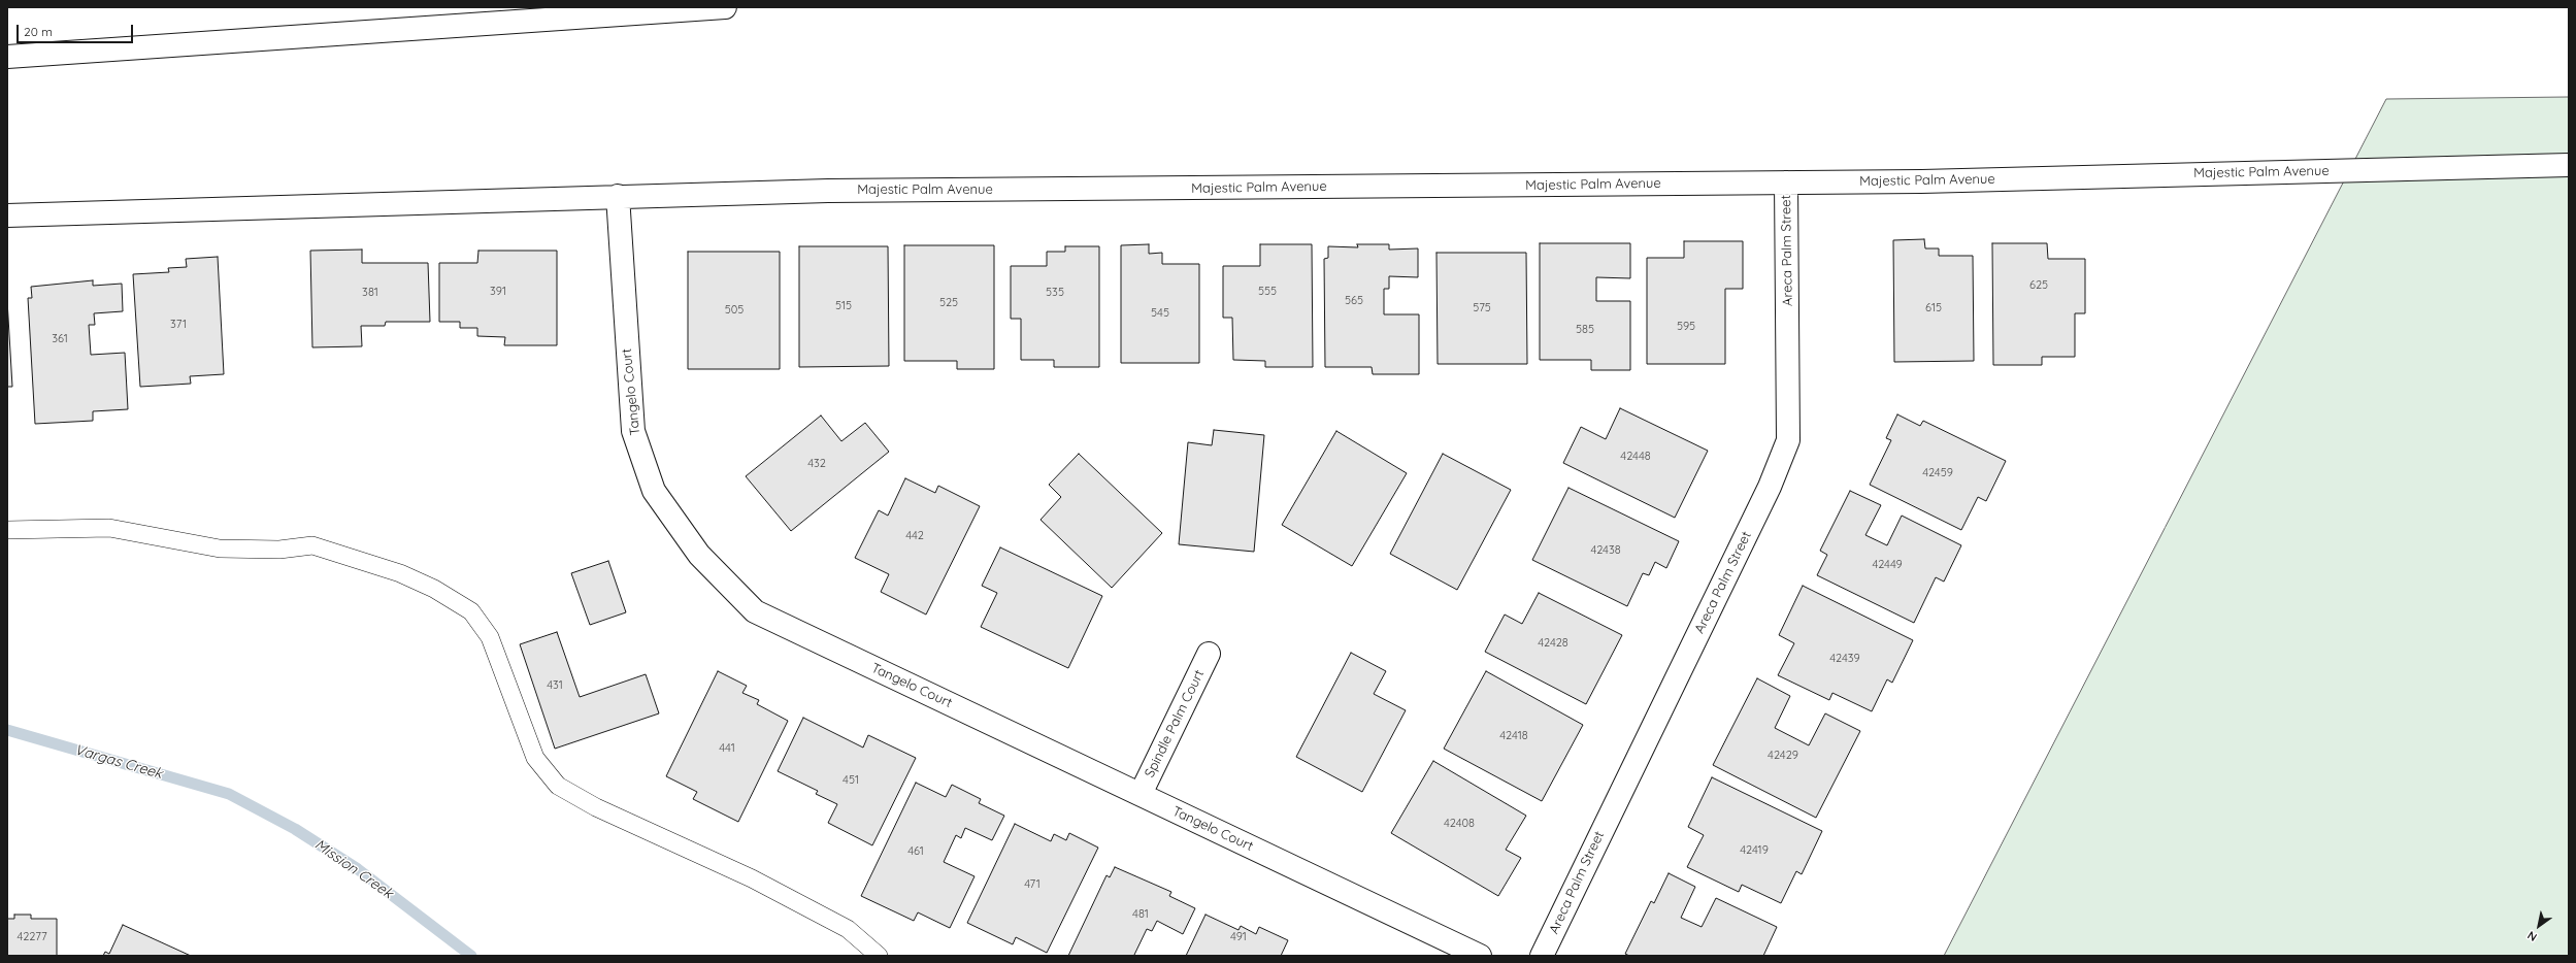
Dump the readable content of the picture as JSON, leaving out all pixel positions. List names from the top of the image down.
{
  "streets": {
    "main road": [
      "Majestic Palm Avenue",
      "Areca Palm Street",
      "Tangelo Court",
      "Spindle Palm Court"
    ]
  },
  "crossings": [
    ["Majestic Palm Avenue", "Areca Palm Street"],
    ["Majestic Palm Avenue", "Tangelo Court"],
    ["Tangelo Court", "Spindle Palm Court"]
  ],
  "water": ["Vargas Creek", "Mission Creek"],
  "house_numbers": [
    "625",
    "391",
    "555",
    "381",
    "535",
    "565",
    "525",
    "515",
    "575",
    "615",
    "505",
    "545",
    "371",
    "595",
    "585",
    "361",
    "42448",
    "432",
    "42459",
    "442",
    "42438",
    "42449",
    "42428",
    "42439",
    "431",
    "42418",
    "441",
    "42429",
    "451",
    "42408",
    "42419",
    "461",
    "471",
    "481",
    "42277",
    "491"
  ],
  "scale_bar": "20 m",
  "north": "bottom left"
}
